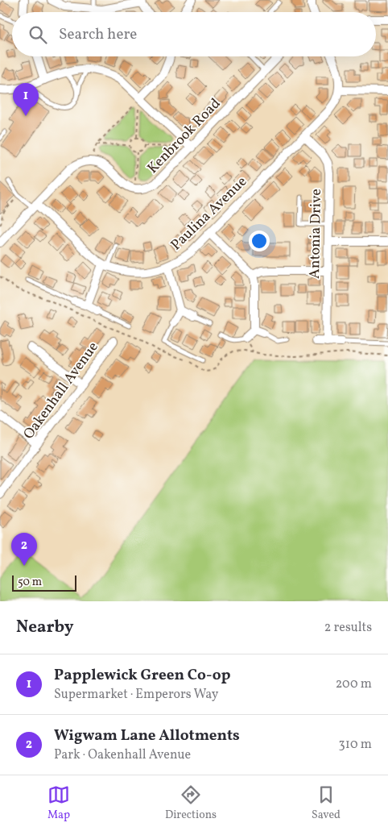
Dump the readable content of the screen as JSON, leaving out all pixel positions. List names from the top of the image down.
{
  "streets": {
    "street": [
      "Kenbrook Road",
      "Paulina Avenue",
      "Antonia Drive",
      "Oakenhall Avenue"
    ]
  },
  "crossings": [
    ["Paulina Avenue", "Antonia Drive"]
  ],
  "scale_bar": "50 m",
  "page": {
    "search": "Search here",
    "pins": ["1", "2"],
    "scale": "50 m",
    "heading": ["Nearby", "2 results"],
    "list": [
      {
        "mark": "1",
        "name": "Papplewick Green Co-op",
        "note": "Supermarket · Emperors Way",
        "value": "200 m"
      },
      {
        "mark": "2",
        "name": "Wigwam Lane Allotments",
        "note": "Park · Oakenhall Avenue",
        "value": "310 m"
      }
    ],
    "nav": ["Map", "Directions", "Saved"]
  }
}
